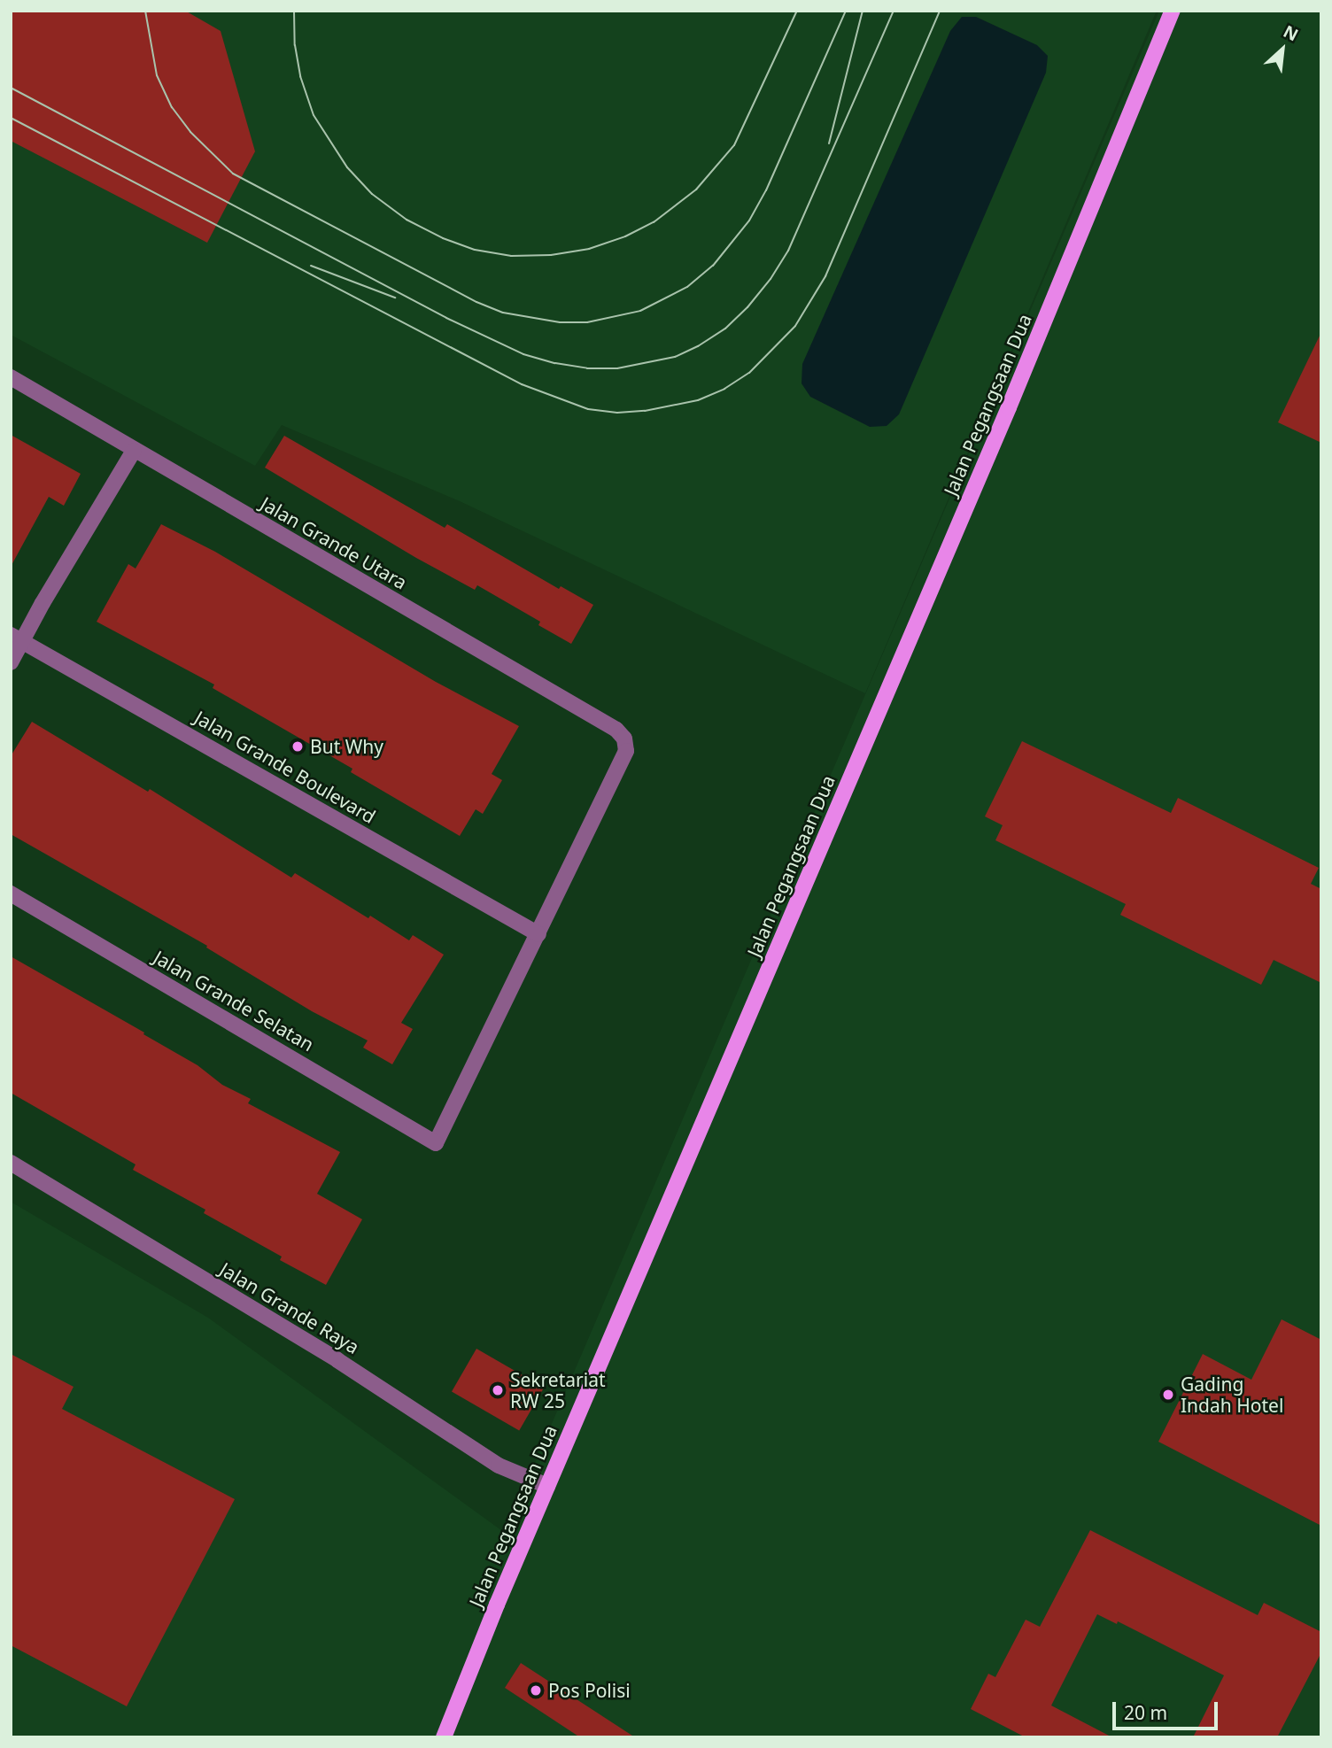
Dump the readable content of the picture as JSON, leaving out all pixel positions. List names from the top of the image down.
{
  "streets": {
    "main road": ["Jalan Pegangsaan Dua"],
    "street": [
      "Jalan Grande Utara",
      "Jalan Grande Boulevard",
      "Jalan Grande Selatan",
      "Jalan Grande Raya"
    ]
  },
  "crossings": [
    ["Jalan Pegangsaan Dua", "Jalan Grande Raya"],
    ["Jalan Grande Utara", "Jalan Grande Boulevard"],
    ["Jalan Grande Utara", "Jalan Grande Selatan"],
    ["Jalan Grande Boulevard", "Jalan Grande Selatan"]
  ],
  "places": [
    "But Why",
    "Sekretariat RW 25",
    "Gading Indah Hotel",
    "Pos Polisi"
  ],
  "scale_bar": "20 m",
  "north": "top right"
}
